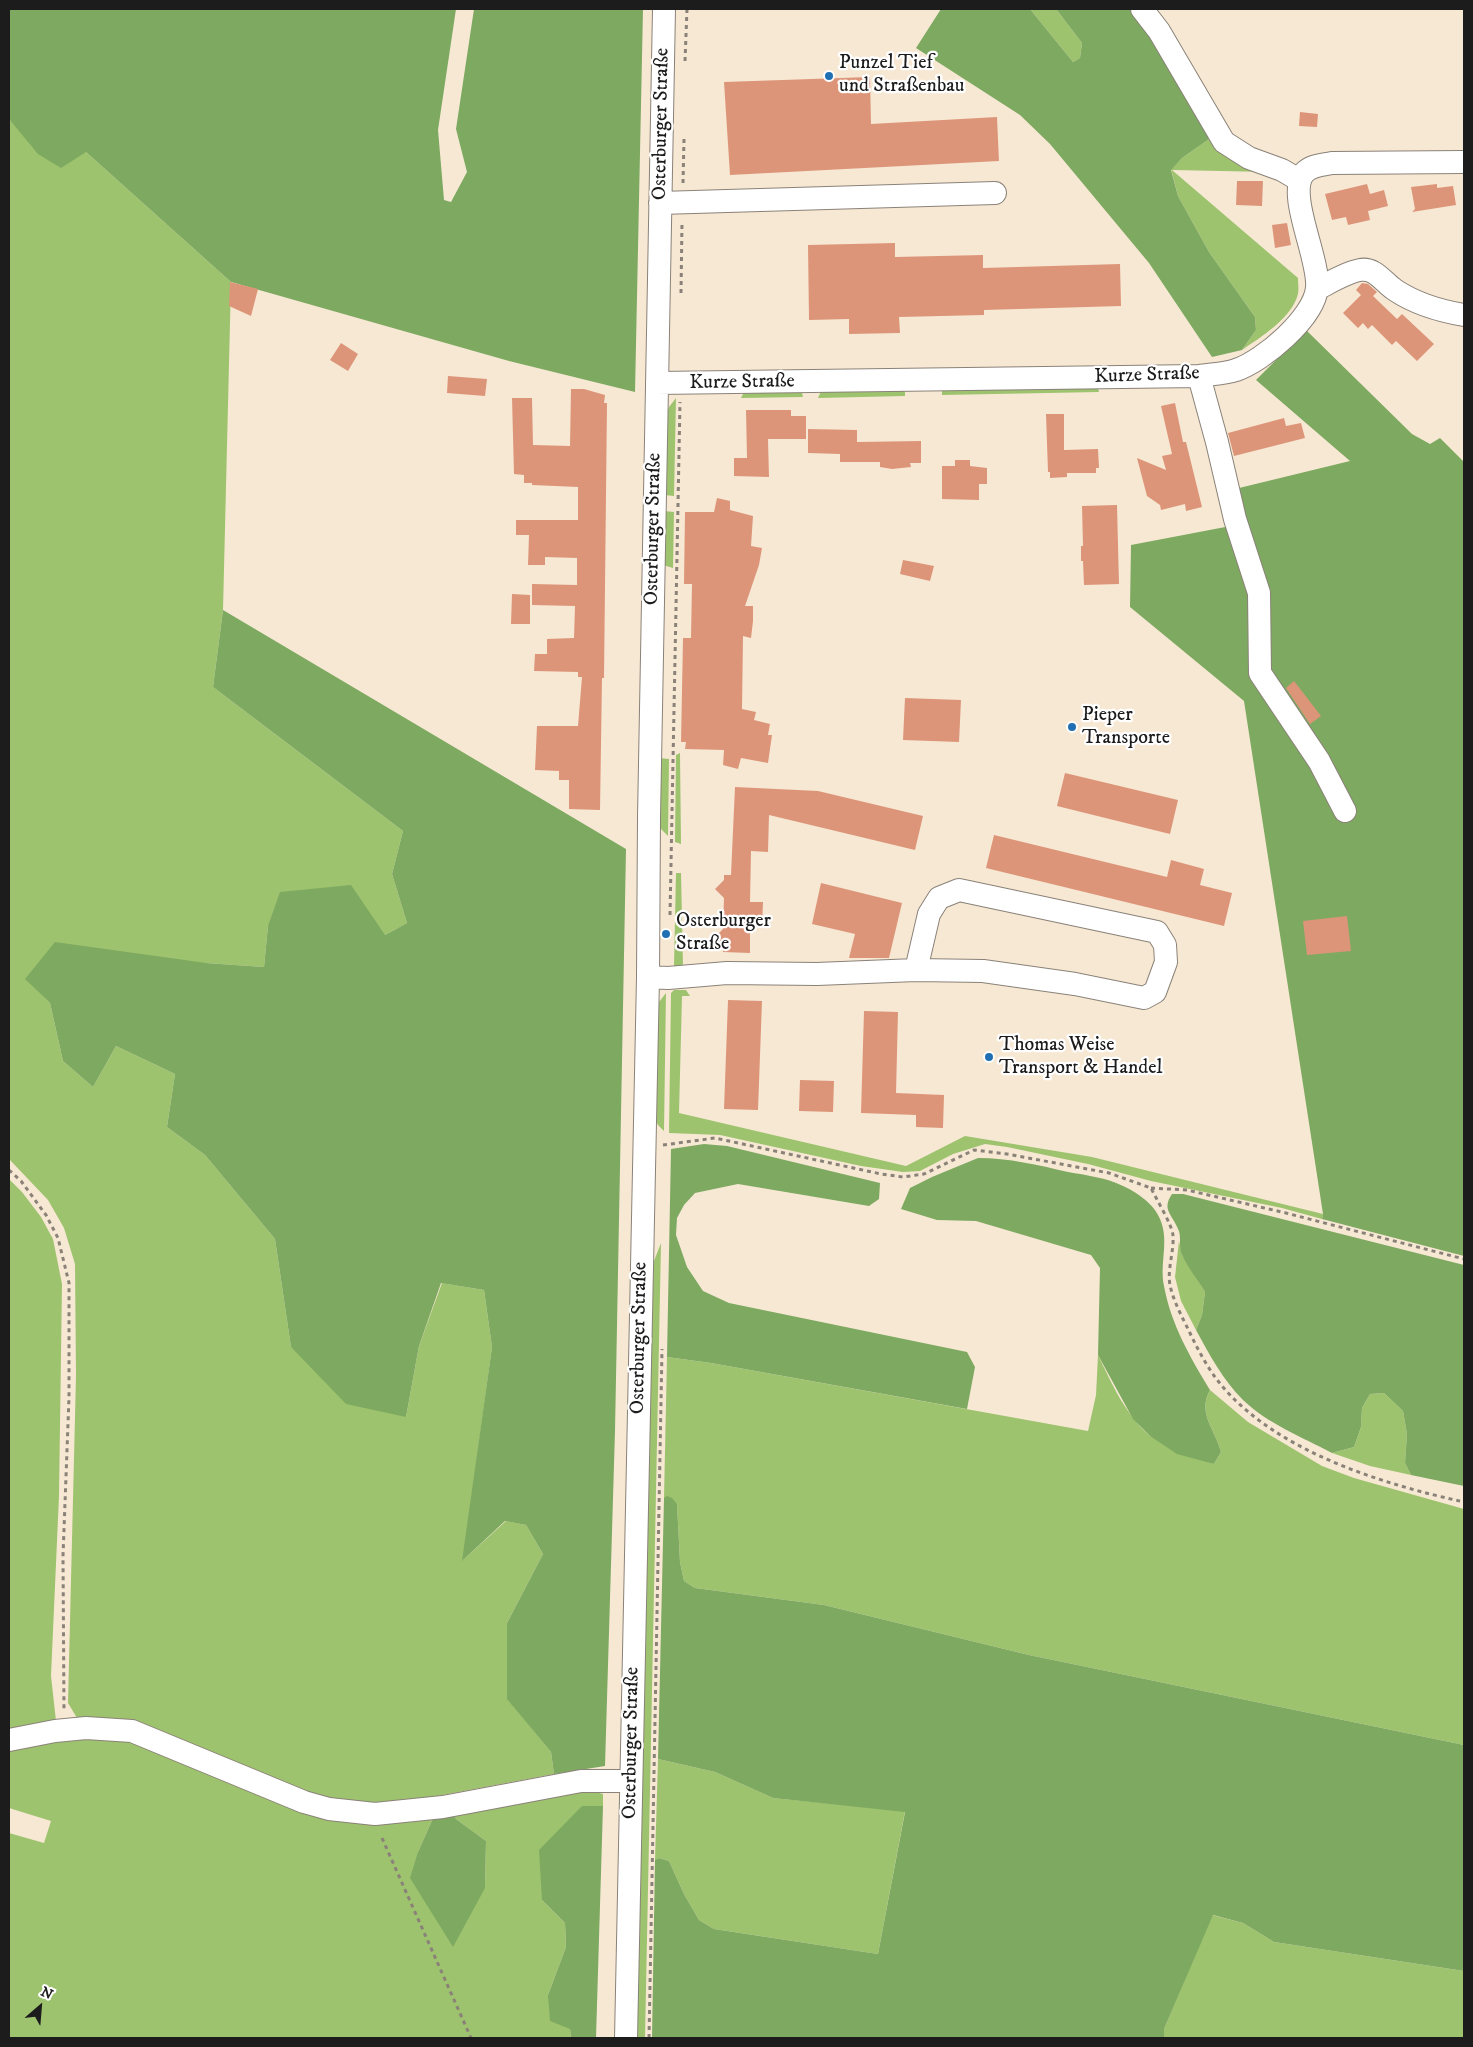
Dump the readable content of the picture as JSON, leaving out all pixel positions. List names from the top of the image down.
{
  "streets": {
    "street": ["Osterburger Straße", "Kurze Straße"]
  },
  "crossings": [
    ["Osterburger Straße", "Kurze Straße"]
  ],
  "places": [
    "Punzel Tief und Straßenbau",
    "Pieper Transporte",
    "Osterburger Straße",
    "Thomas Weise Transport & Handel"
  ],
  "north": "top right"
}
